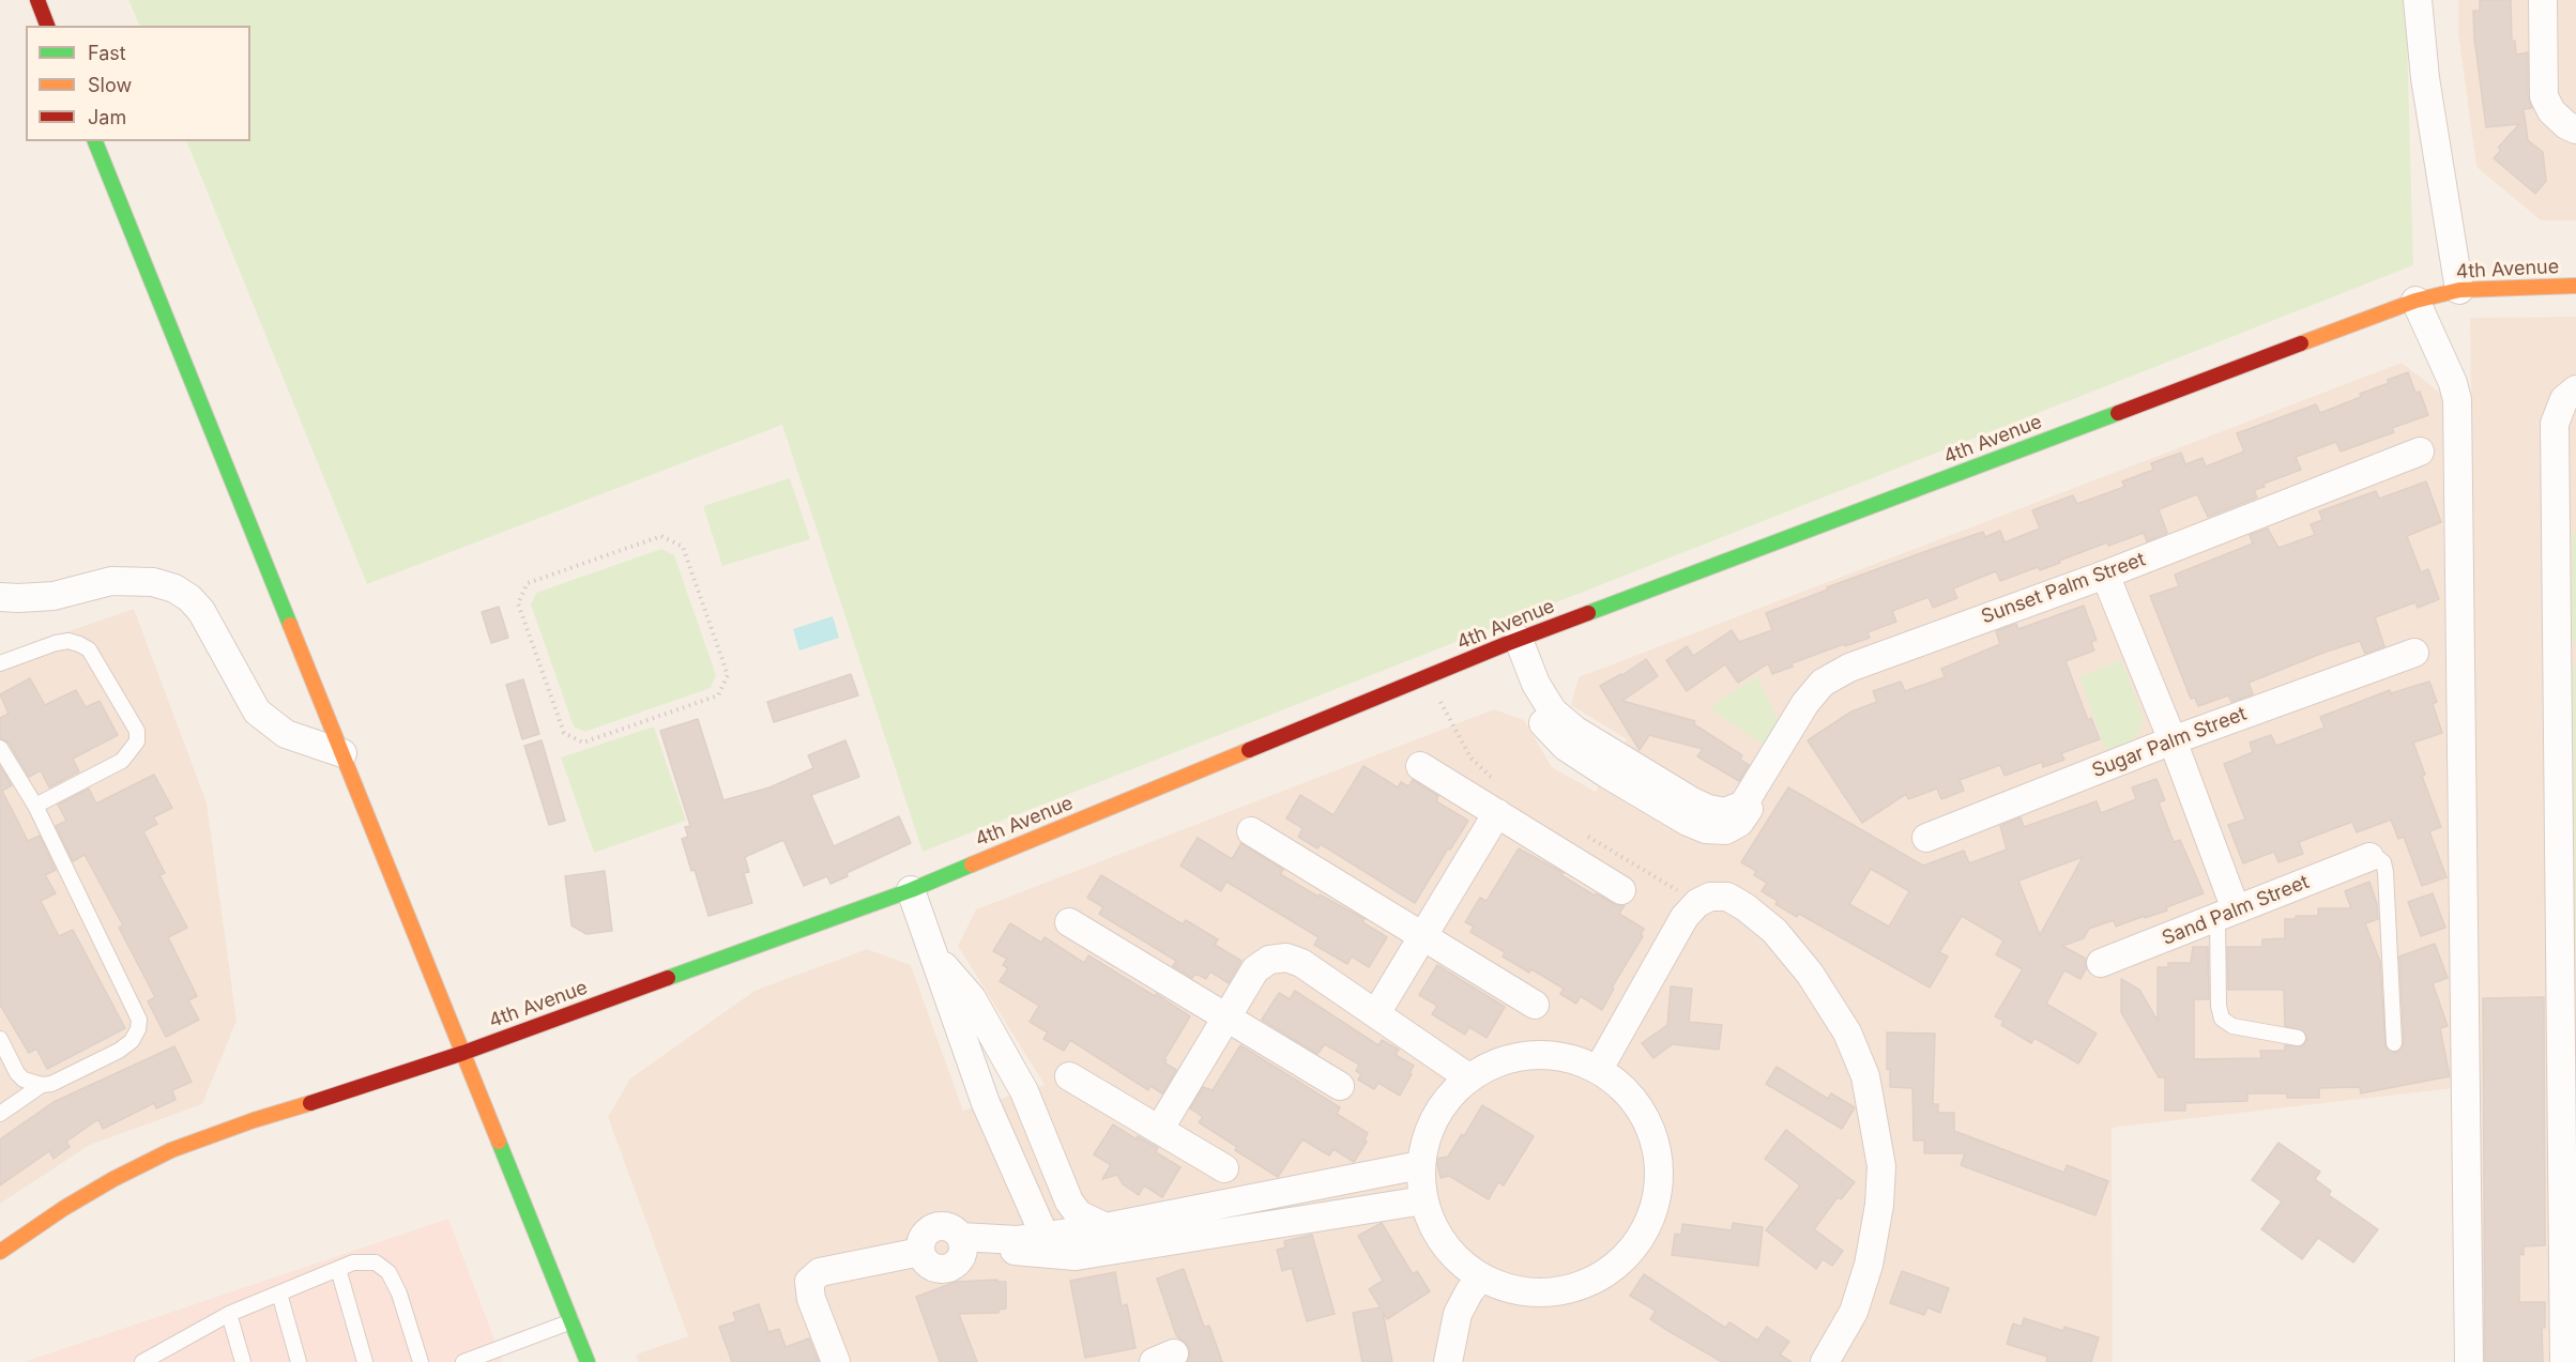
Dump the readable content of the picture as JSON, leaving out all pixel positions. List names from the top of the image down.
{
  "streets": {
    "street": [
      "4th Avenue",
      "Sunset Palm Street",
      "Sugar Palm Street",
      "Sand Palm Street"
    ]
  },
  "crossings": [
    ["4th Avenue", "Sunset Palm Street"]
  ],
  "legend": ["Fast", "Slow", "Jam"]
}
